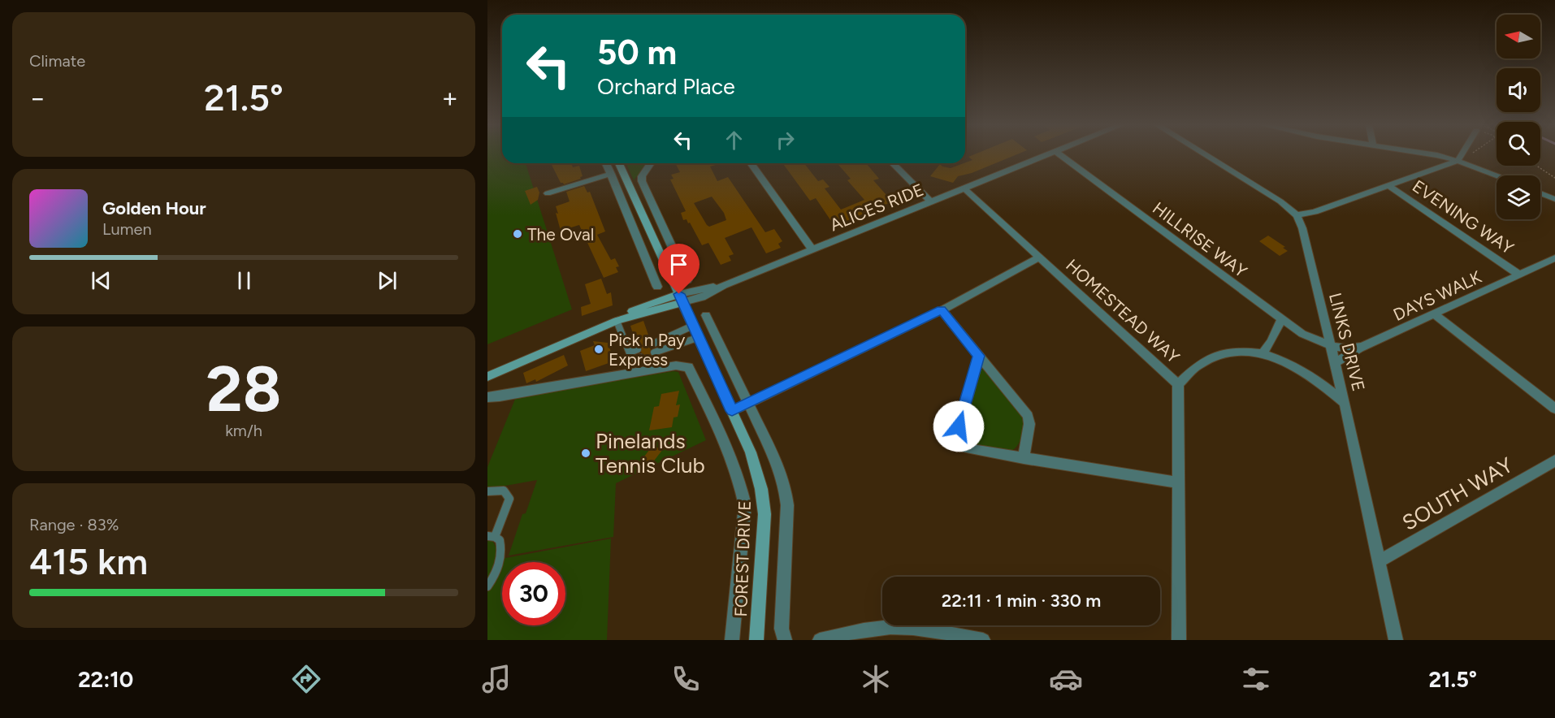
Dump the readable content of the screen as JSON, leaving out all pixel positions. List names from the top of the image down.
{
  "streets": {
    "main road": ["FOREST DRIVE"],
    "street": [
      "ALICES RIDE",
      "EVENING WAY",
      "HILLRISE WAY",
      "DAYS WALK",
      "HOMESTEAD WAY",
      "LINKS DRIVE",
      "SOUTH WAY"
    ]
  },
  "crossings": [
    ["ALICES RIDE", "HOMESTEAD WAY"],
    ["ALICES RIDE", "FOREST DRIVE"],
    ["EVENING WAY", "DAYS WALK"],
    ["HILLRISE WAY", "DAYS WALK"],
    ["HILLRISE WAY", "LINKS DRIVE"],
    ["DAYS WALK", "LINKS DRIVE"],
    ["LINKS DRIVE", "SOUTH WAY"]
  ],
  "places": ["The Oval", "Pick n Pay Express", "Pinelands Tennis Club"],
  "north": "left",
  "page": {
    "tile": [
      "Climate",
      ["28", "km/h"],
      ["Range · 83%", "415 km"]
    ],
    "turn": ["50 m", "Orchard Place"],
    "heat": ["−", "21.5°", "+"],
    "song": ["Golden Hour", "Lumen"],
    "limit": "30",
    "trip": "22:11 · 1 min · 330 m",
    "tabs": ["22:10", "21.5°"]
  }
}
